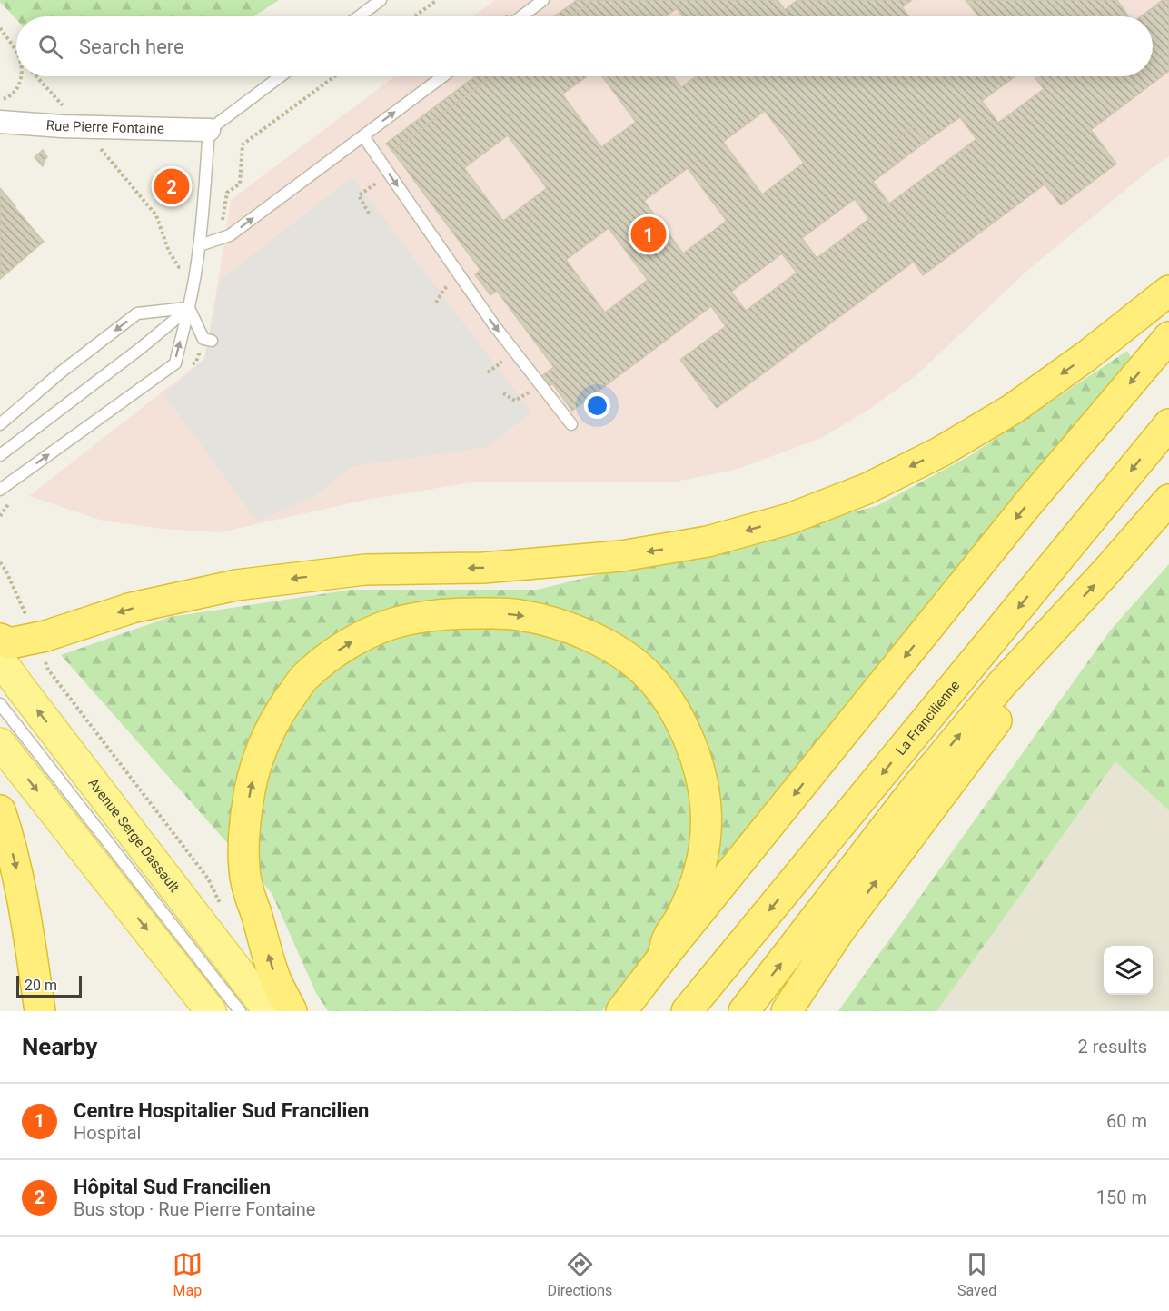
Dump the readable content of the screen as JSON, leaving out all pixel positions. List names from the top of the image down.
{
  "streets": {
    "highway": ["La Francilienne"],
    "main road": ["Avenue Serge Dassault"],
    "street": ["Rue Pierre Fontaine"]
  },
  "scale_bar": "20 m",
  "page": {
    "search": "Search here",
    "pins": ["2", "1"],
    "scale": "20 m",
    "heading": ["Nearby", "2 results"],
    "list": [
      {
        "mark": "1",
        "name": "Centre Hospitalier Sud Francilien",
        "note": "Hospital",
        "value": "60 m"
      },
      {
        "mark": "2",
        "name": "Hôpital Sud Francilien",
        "note": "Bus stop · Rue Pierre Fontaine",
        "value": "150 m"
      }
    ],
    "nav": ["Map", "Directions", "Saved"]
  }
}
